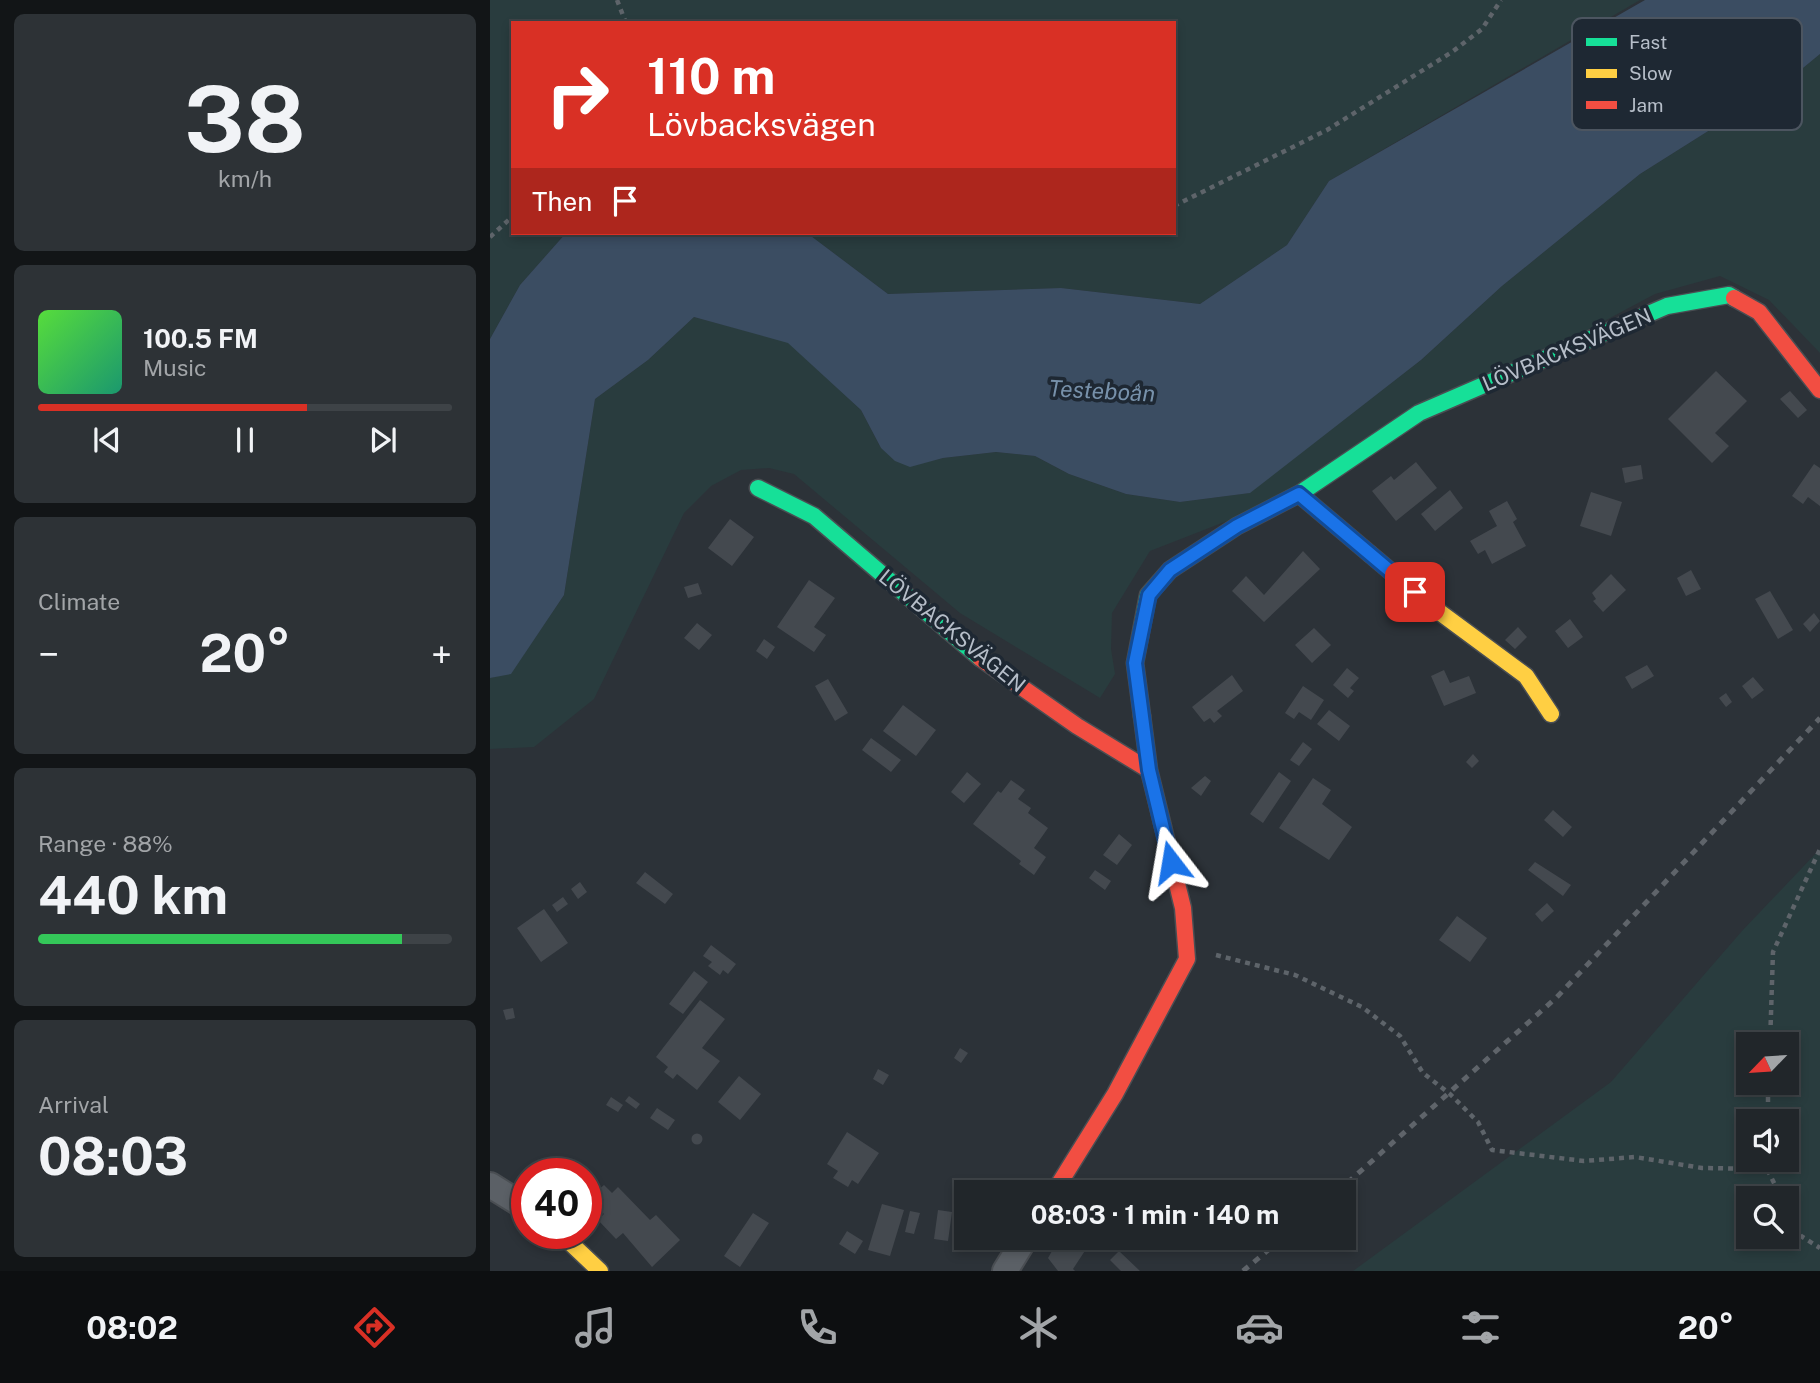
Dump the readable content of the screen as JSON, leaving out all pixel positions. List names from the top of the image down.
{
  "streets": {
    "street": ["LÖVBACKSVÄGEN"]
  },
  "water": ["Testeboån"],
  "legend": ["Fast", "Slow", "Jam"],
  "north": "bottom left",
  "page": {
    "tile": [
      ["38", "km/h"],
      "Climate",
      ["Range · 88%", "440 km"],
      ["Arrival", "08:03"]
    ],
    "turn": ["110 m", "Lövbacksvägen"],
    "then": "Then",
    "song": ["100.5 FM", "Music"],
    "heat": ["−", "20°", "+"],
    "limit": "40",
    "trip": "08:03 · 1 min · 140 m",
    "tabs": ["08:02", "20°"]
  }
}
